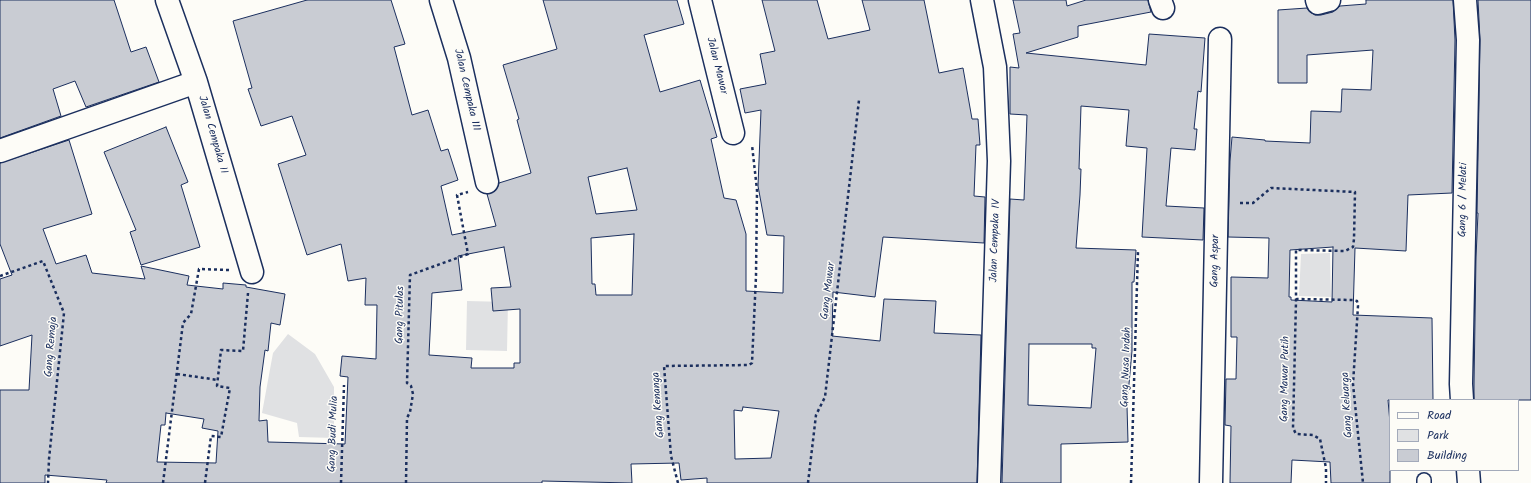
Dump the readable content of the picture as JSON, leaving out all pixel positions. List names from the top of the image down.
{
  "streets": {
    "street": [
      "Jalan Mawar",
      "Jalan Cempaka III",
      "Jalan Cempaka II",
      "Gang 6 / Melati",
      "Jalan Cempaka IV",
      "Gang Aspar"
    ],
    "path": [
      "Gang Mawar",
      "Gang Pitulas",
      "Gang Remaja",
      "Gang Nusa Indah",
      "Gang Mawar Putih",
      "Gang Kenanga",
      "Gang Keluarga",
      "Gang Budi Mulia"
    ]
  },
  "crossings": [
    ["Jalan Mawar", "Gang Kenanga"],
    ["Jalan Cempaka III", "Gang Pitulas"],
    ["Gang Mawar Putih", "Gang Keluarga"]
  ],
  "legend": ["Road", "Park", "Building"]
}
